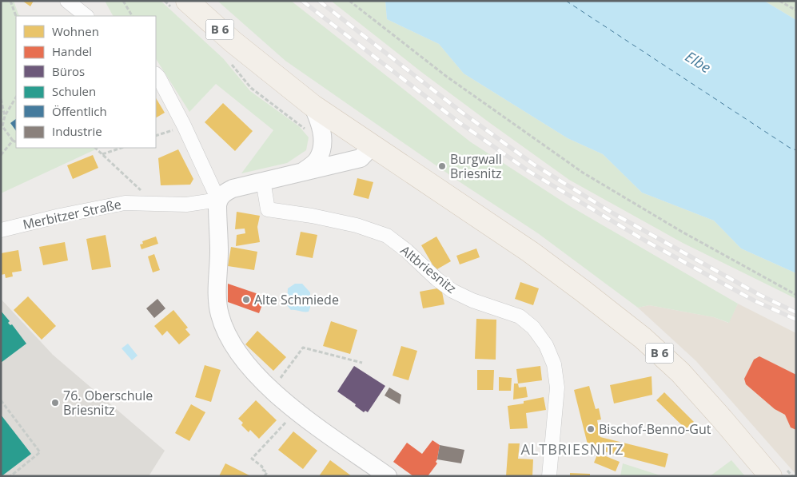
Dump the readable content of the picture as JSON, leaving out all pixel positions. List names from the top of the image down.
{
  "streets": {
    "main road": ["B 6"],
    "street": ["Merbitzer Straße", "Altbriesnitz"]
  },
  "crossings": [
    ["B 6", "Merbitzer Straße"],
    ["Merbitzer Straße", "Altbriesnitz"]
  ],
  "districts": ["ALTBRIESNITZ"],
  "water": ["Elbe"],
  "places": [
    "Burgwall Briesnitz",
    "Alte Schmiede",
    "76. Oberschule Briesnitz",
    "Bischof-Benno-Gut"
  ],
  "legend": [
    "Wohnen",
    "Handel",
    "Büros",
    "Schulen",
    "Öffentlich",
    "Industrie"
  ]
}
